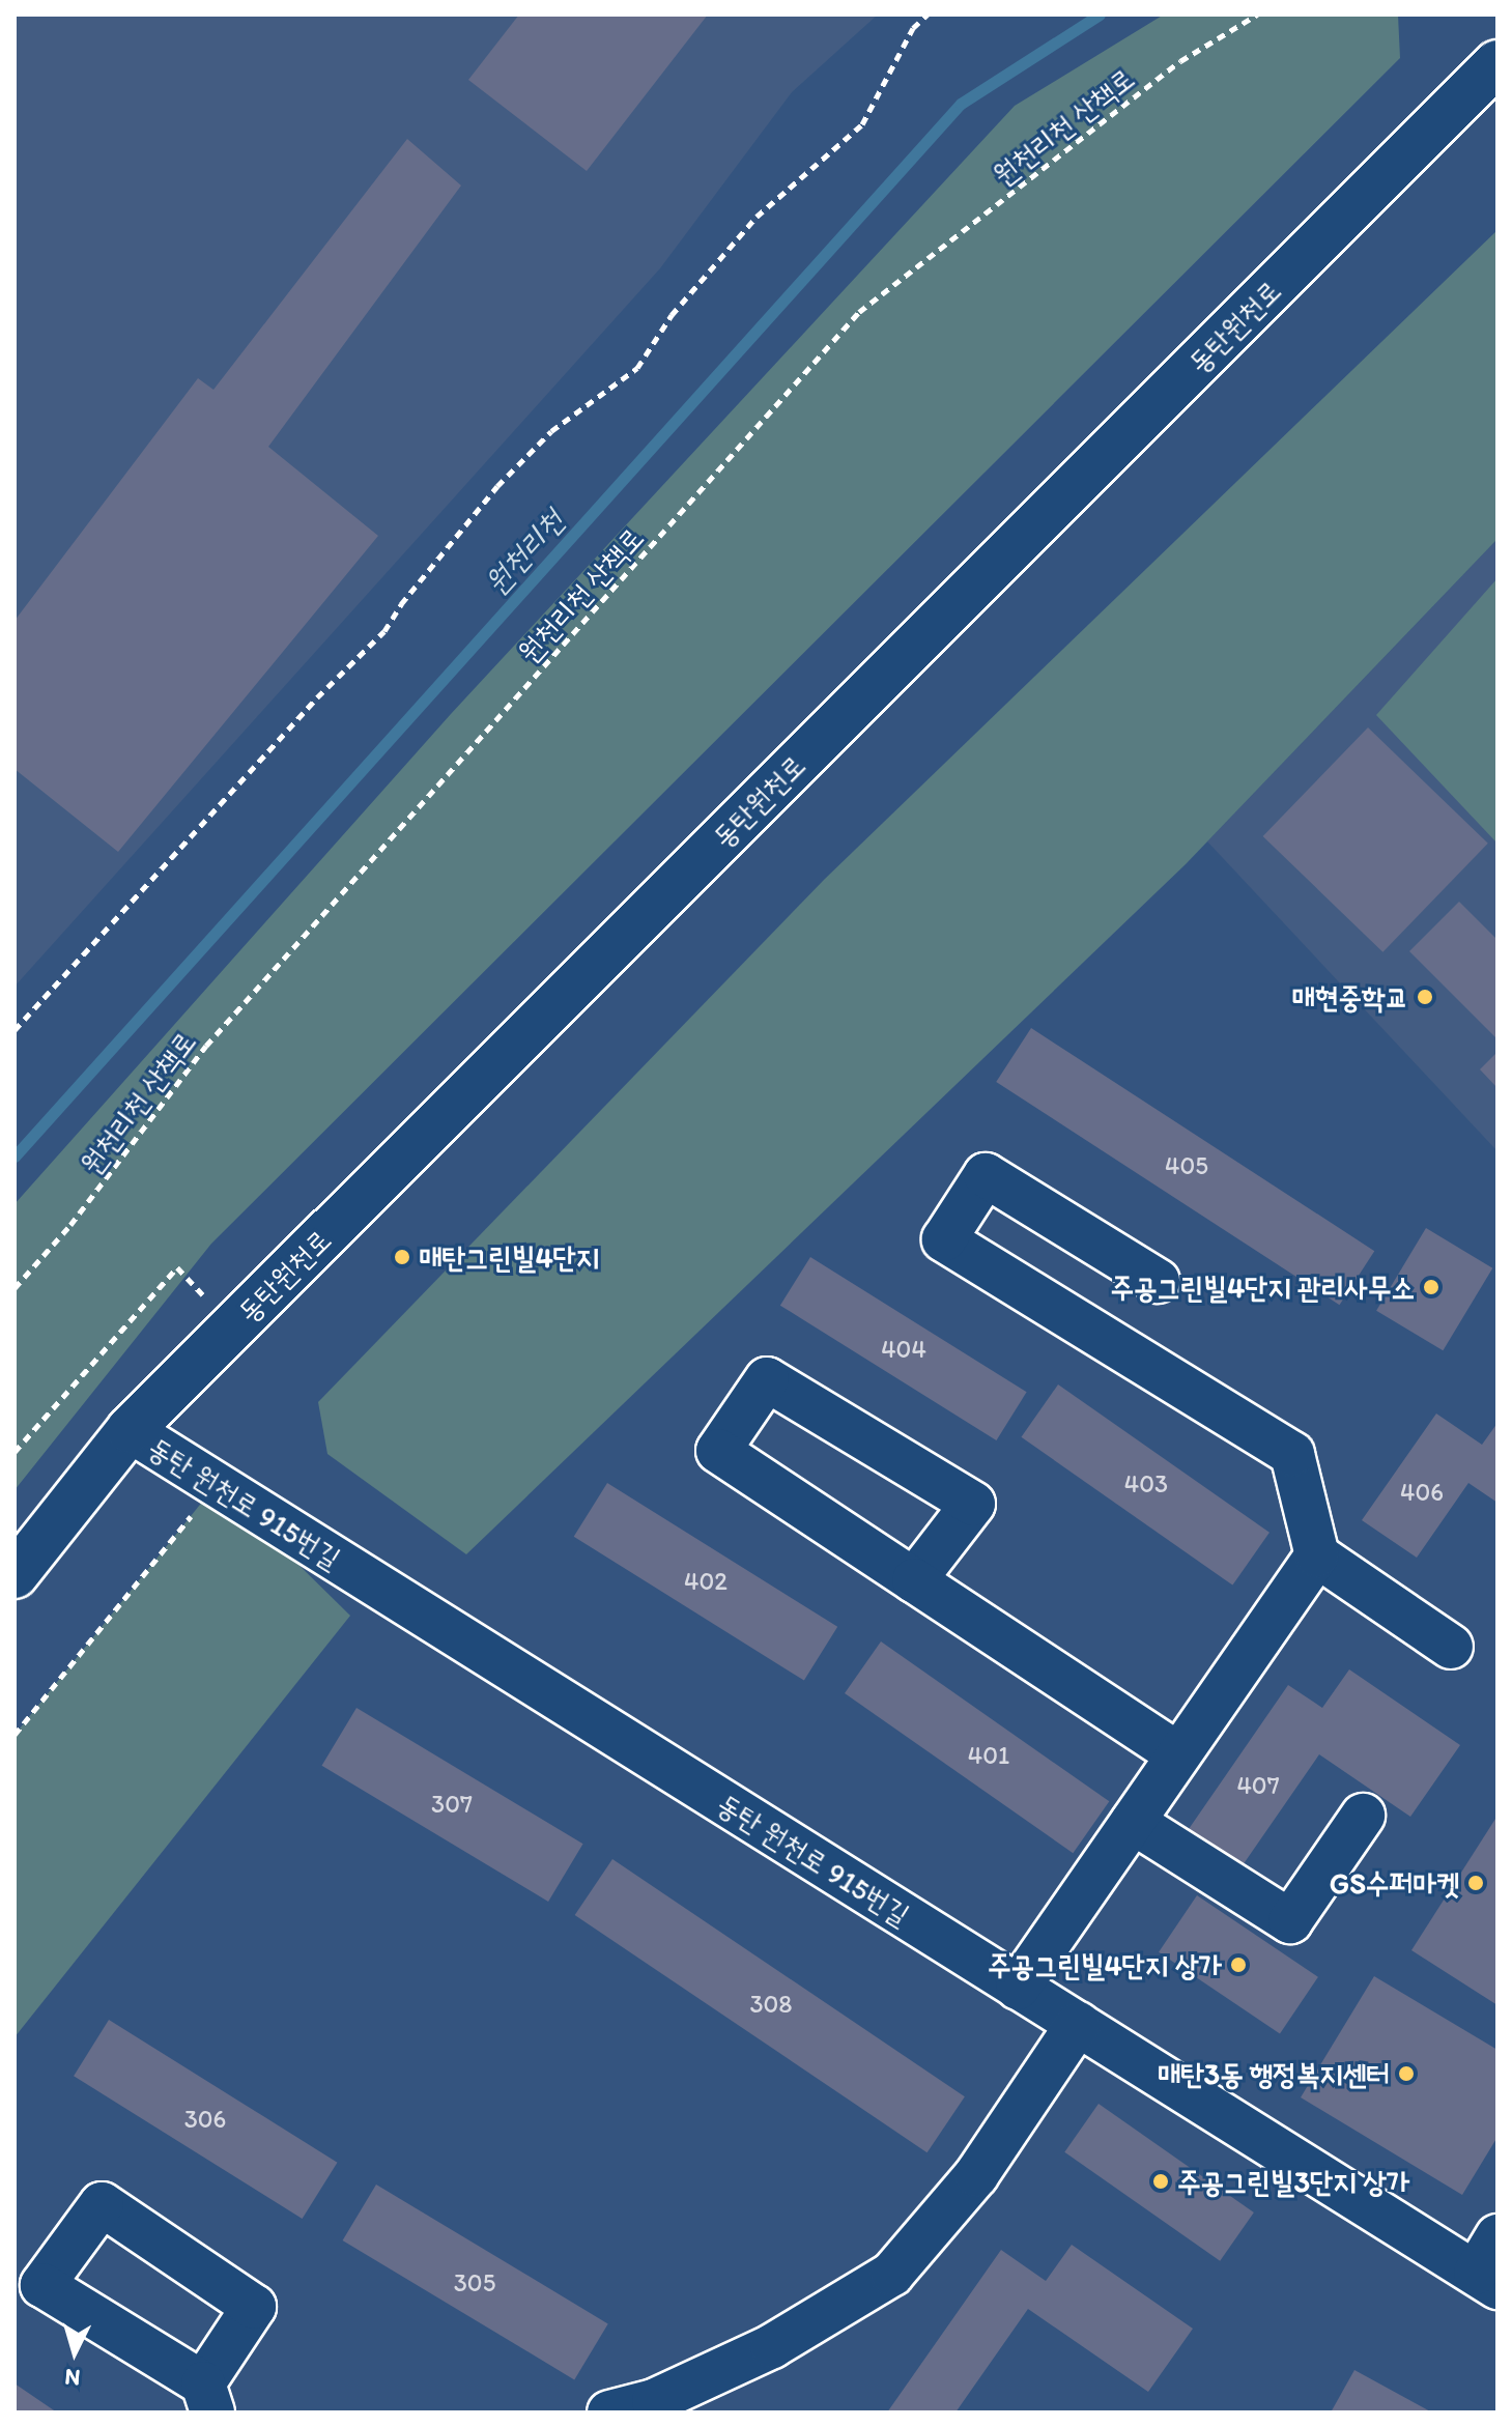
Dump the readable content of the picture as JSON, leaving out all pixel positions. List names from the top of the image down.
{
  "streets": {
    "main road": ["동탄원천로"],
    "street": ["동탄 원천로 915번길"],
    "path": ["원천리천 산책로"]
  },
  "crossings": [
    ["동탄원천로", "동탄 원천로 915번길"]
  ],
  "water": ["원천리천"],
  "places": [
    "매현중학교",
    "매탄그린빌4단지",
    "주공그린빌4단지 관리사무소",
    "GS수퍼마켓",
    "주공그린빌4단지 상가",
    "매탄3동 행정복지센터",
    "주공그린빌3단지 상가"
  ],
  "house_numbers": [
    "405",
    "404",
    "403",
    "406",
    "402",
    "401",
    "407",
    "307",
    "308",
    "306",
    "305"
  ],
  "north": "bottom"
}
